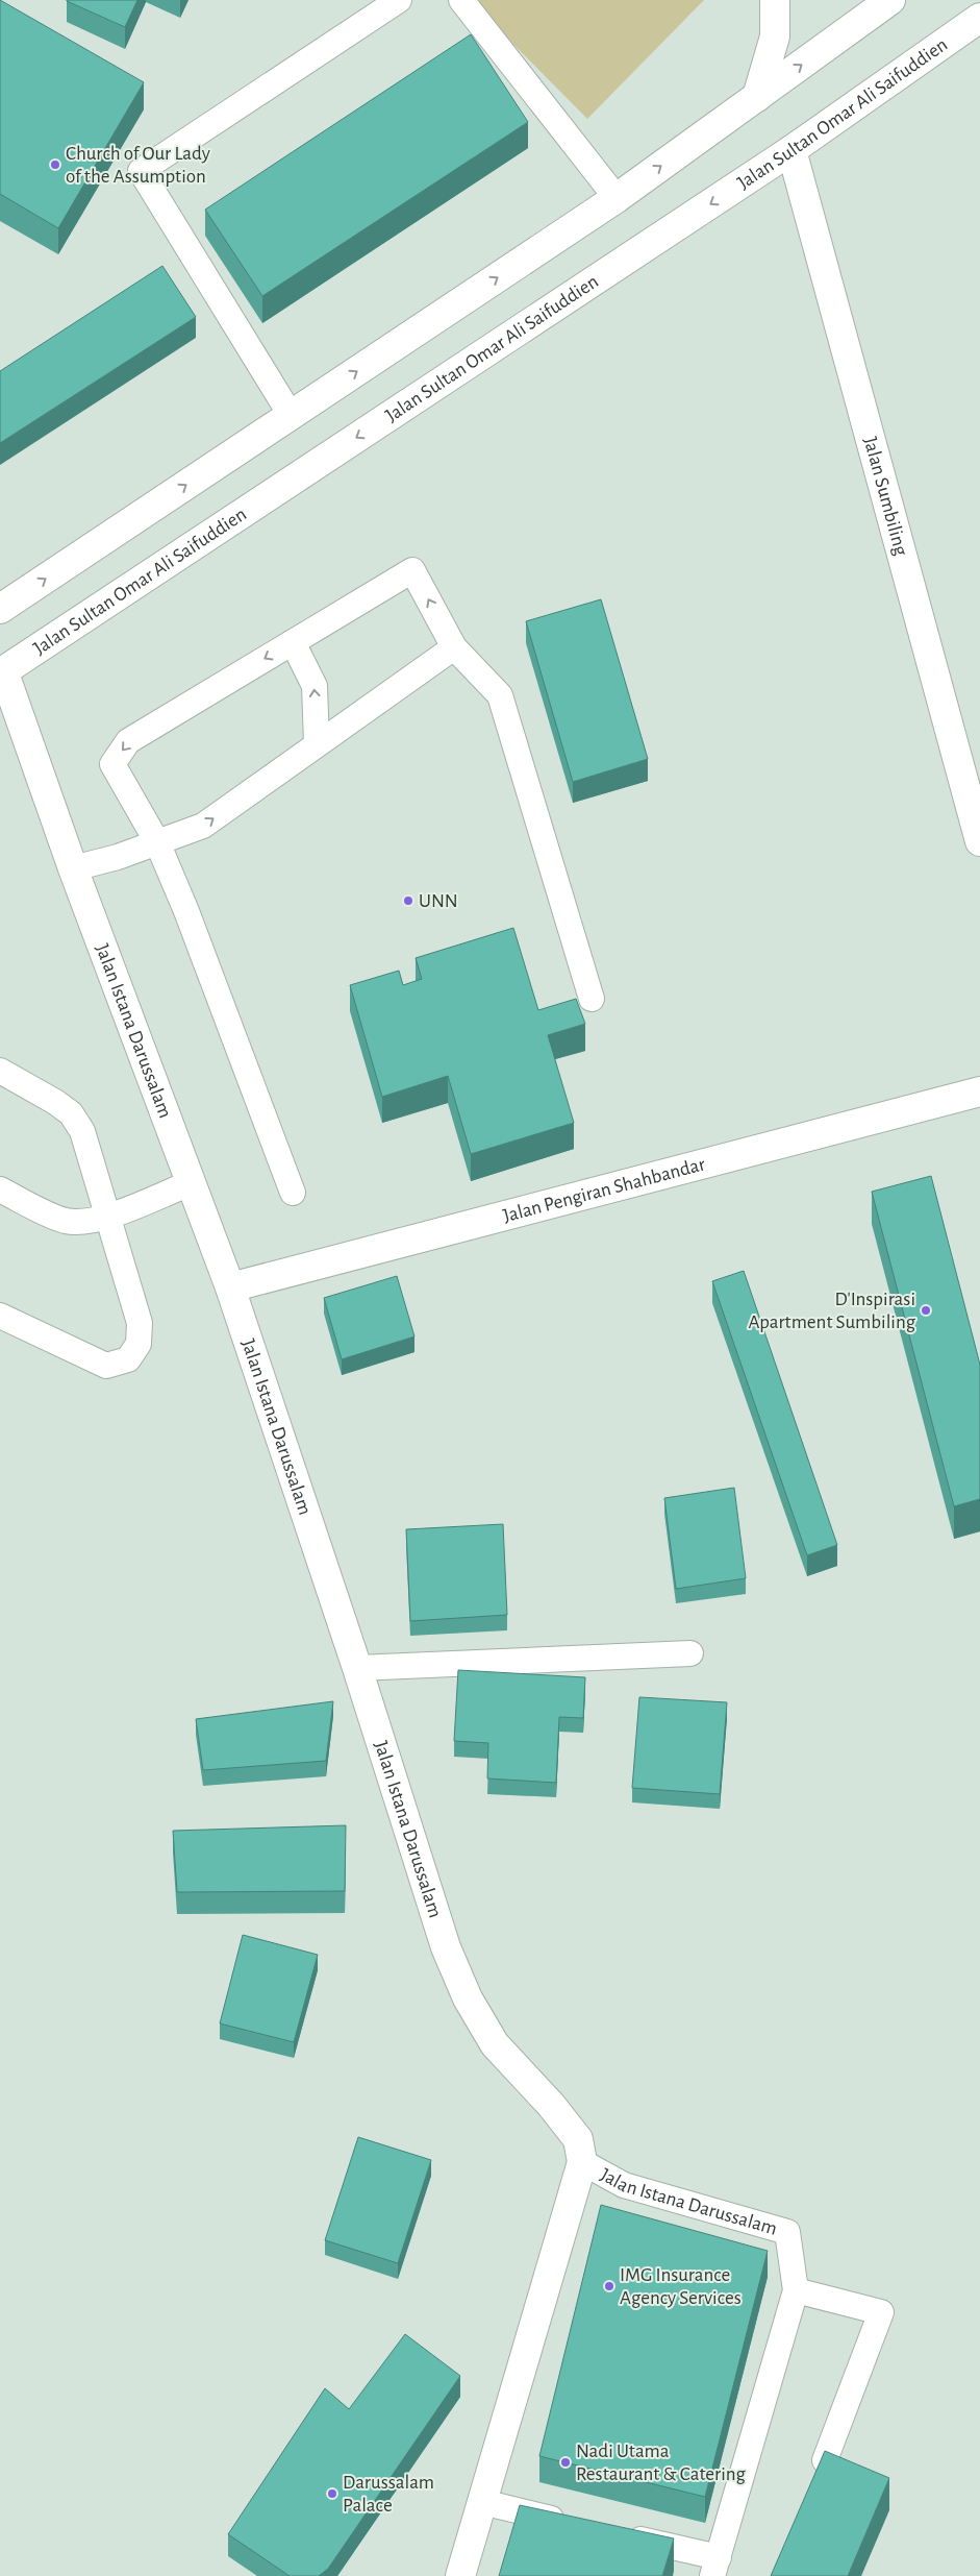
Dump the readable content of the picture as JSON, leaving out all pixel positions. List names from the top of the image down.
{
  "streets": {
    "street": [
      "Jalan Sultan Omar Ali Saifuddien",
      "Jalan Sumbiling",
      "Jalan Istana Darussalam",
      "Jalan Pengiran Shahbandar"
    ]
  },
  "crossings": [
    ["Jalan Sultan Omar Ali Saifuddien", "Jalan Sumbiling"],
    ["Jalan Sultan Omar Ali Saifuddien", "Jalan Istana Darussalam"],
    ["Jalan Istana Darussalam", "Jalan Pengiran Shahbandar"]
  ],
  "places": [
    "Church of Our Lady of the Assumption",
    "UNN",
    "D'Inspirasi Apartment Sumbiling",
    "IMG Insurance Agency Services",
    "Nadi Utama Restaurant & Catering",
    "Darussalam Palace"
  ]
}
